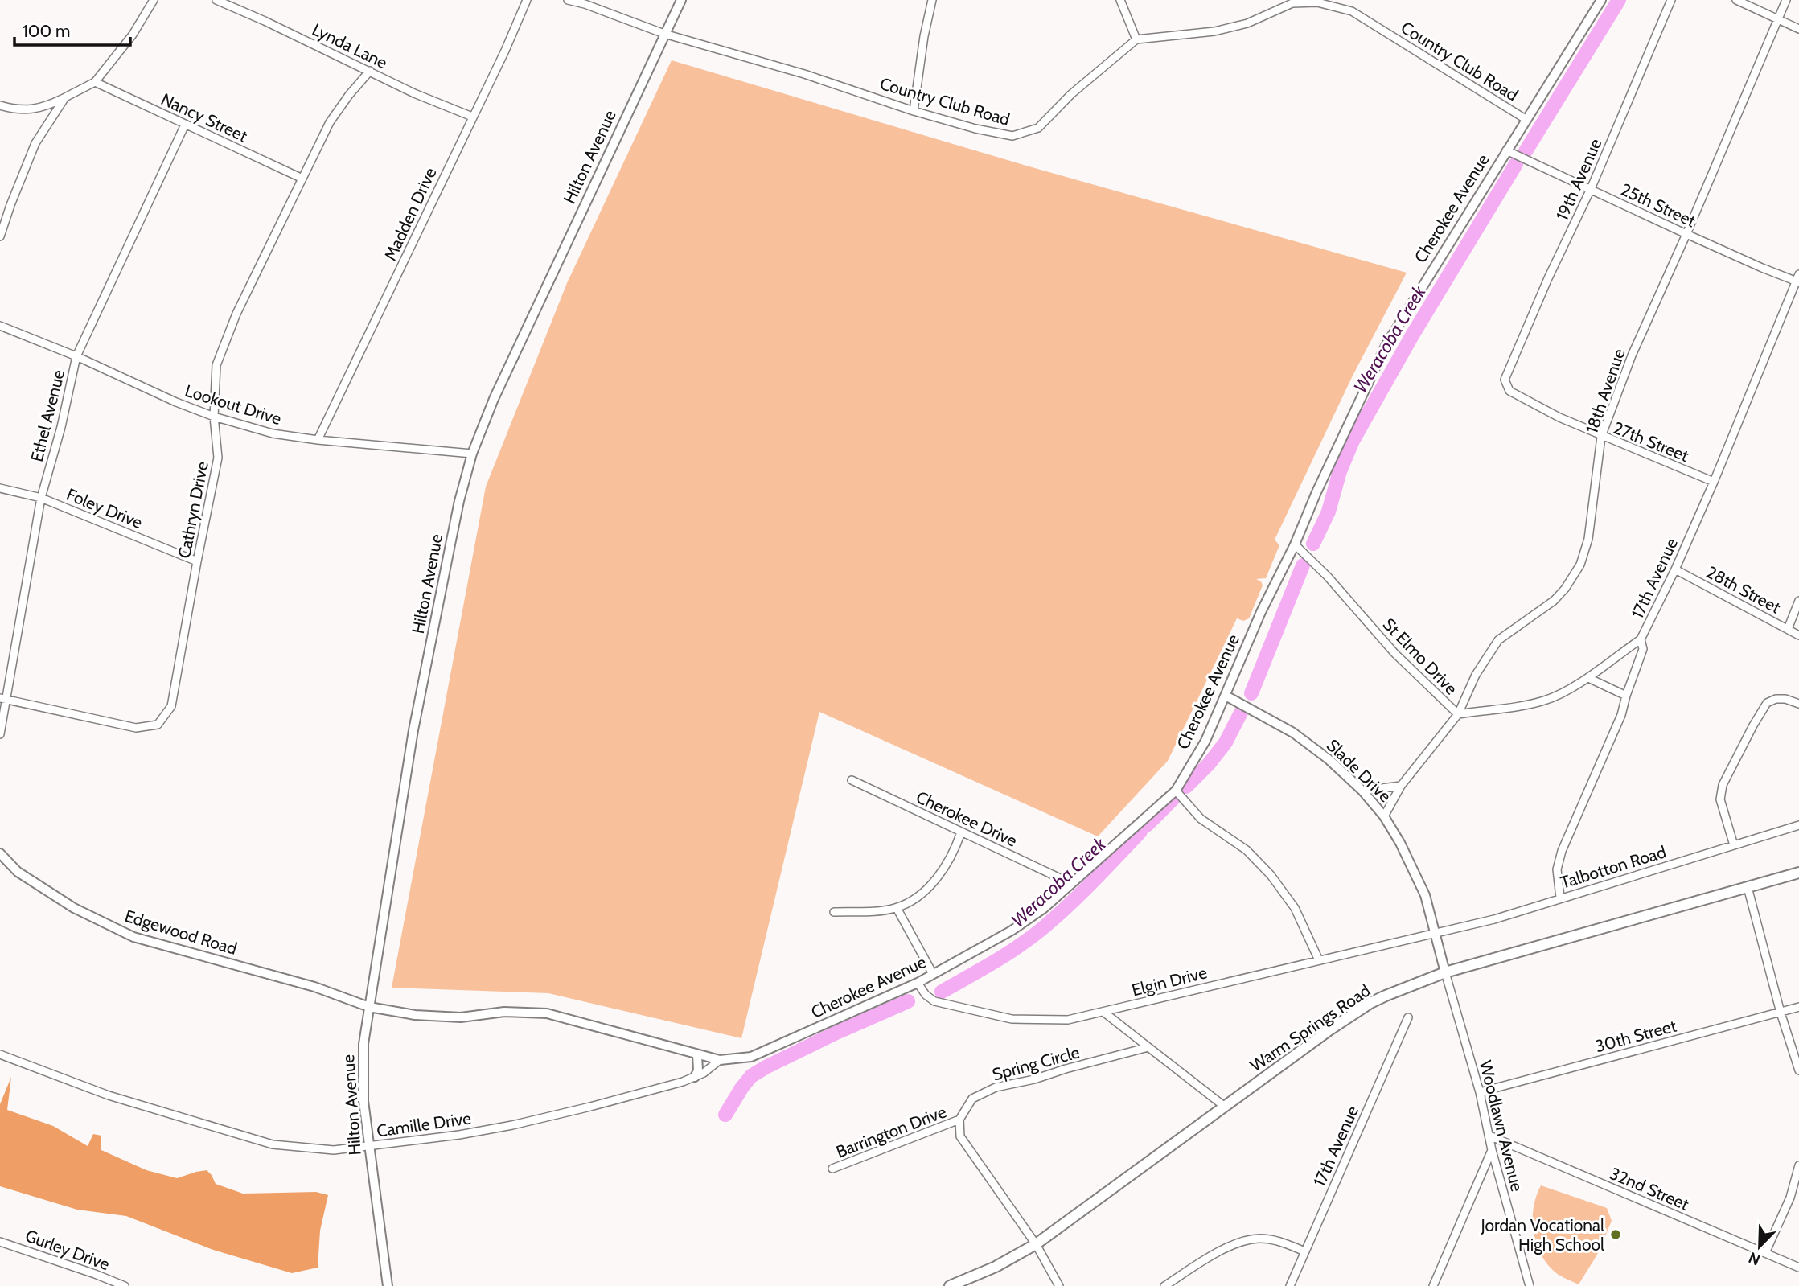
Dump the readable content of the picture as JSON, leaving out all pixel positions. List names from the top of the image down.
{
  "streets": {
    "main road": ["Warm Springs Road"],
    "street": [
      "Lynda Lane",
      "Country Club Road",
      "Nancy Street",
      "Hilton Avenue",
      "19th Avenue",
      "25th Street",
      "Cherokee Avenue",
      "Madden Drive",
      "18th Avenue",
      "Lookout Drive",
      "Ethel Avenue",
      "27th Street",
      "Foley Drive",
      "Cathryn Drive",
      "17th Avenue",
      "28th Street",
      "St Elmo Drive",
      "Slade Drive",
      "Cherokee Drive",
      "Talbotton Road",
      "Edgewood Road",
      "Elgin Drive",
      "30th Street",
      "Spring Circle",
      "Camille Drive",
      "Woodlawn Avenue",
      "Barrington Drive",
      "32nd Street",
      "Gurley Drive"
    ]
  },
  "crossings": [
    ["Lynda Lane", "Madden Drive"],
    ["Lynda Lane", "Cathryn Drive"],
    ["Country Club Road", "Hilton Avenue"],
    ["Country Club Road", "Cherokee Avenue"],
    ["Nancy Street", "Ethel Avenue"],
    ["Nancy Street", "Cathryn Drive"],
    ["Hilton Avenue", "Cherokee Avenue"],
    ["Hilton Avenue", "Lookout Drive"],
    ["Hilton Avenue", "Edgewood Road"],
    ["Hilton Avenue", "Camille Drive"],
    ["19th Avenue", "25th Street"],
    ["19th Avenue", "27th Street"],
    ["25th Street", "Cherokee Avenue"],
    ["25th Street", "18th Avenue"],
    ["25th Street", "17th Avenue"],
    ["Cherokee Avenue", "St Elmo Drive"],
    ["Cherokee Avenue", "Slade Drive"],
    ["Cherokee Avenue", "Cherokee Drive"],
    ["Cherokee Avenue", "Edgewood Road"],
    ["Cherokee Avenue", "Elgin Drive"],
    ["Cherokee Avenue", "Camille Drive"],
    ["Madden Drive", "Lookout Drive"],
    ["18th Avenue", "27th Street"],
    ["18th Avenue", "St Elmo Drive"],
    ["18th Avenue", "Slade Drive"],
    ["Lookout Drive", "Ethel Avenue"],
    ["Lookout Drive", "Cathryn Drive"],
    ["Ethel Avenue", "Foley Drive"],
    ["Ethel Avenue", "Cathryn Drive"],
    ["27th Street", "17th Avenue"],
    ["Foley Drive", "Cathryn Drive"],
    ["17th Avenue", "28th Street"],
    ["17th Avenue", "St Elmo Drive"],
    ["17th Avenue", "Talbotton Road"],
    ["Slade Drive", "Talbotton Road"],
    ["Slade Drive", "Elgin Drive"],
    ["Slade Drive", "Warm Springs Road"],
    ["Slade Drive", "Woodlawn Avenue"],
    ["Talbotton Road", "Elgin Drive"],
    ["Warm Springs Road", "Woodlawn Avenue"],
    ["30th Street", "Woodlawn Avenue"],
    ["Spring Circle", "Barrington Drive"],
    ["Woodlawn Avenue", "32nd Street"]
  ],
  "water": ["Weracoba Creek"],
  "places": ["Jordan Vocational High School"],
  "scale_bar": "100 m",
  "north": "bottom left"
}
